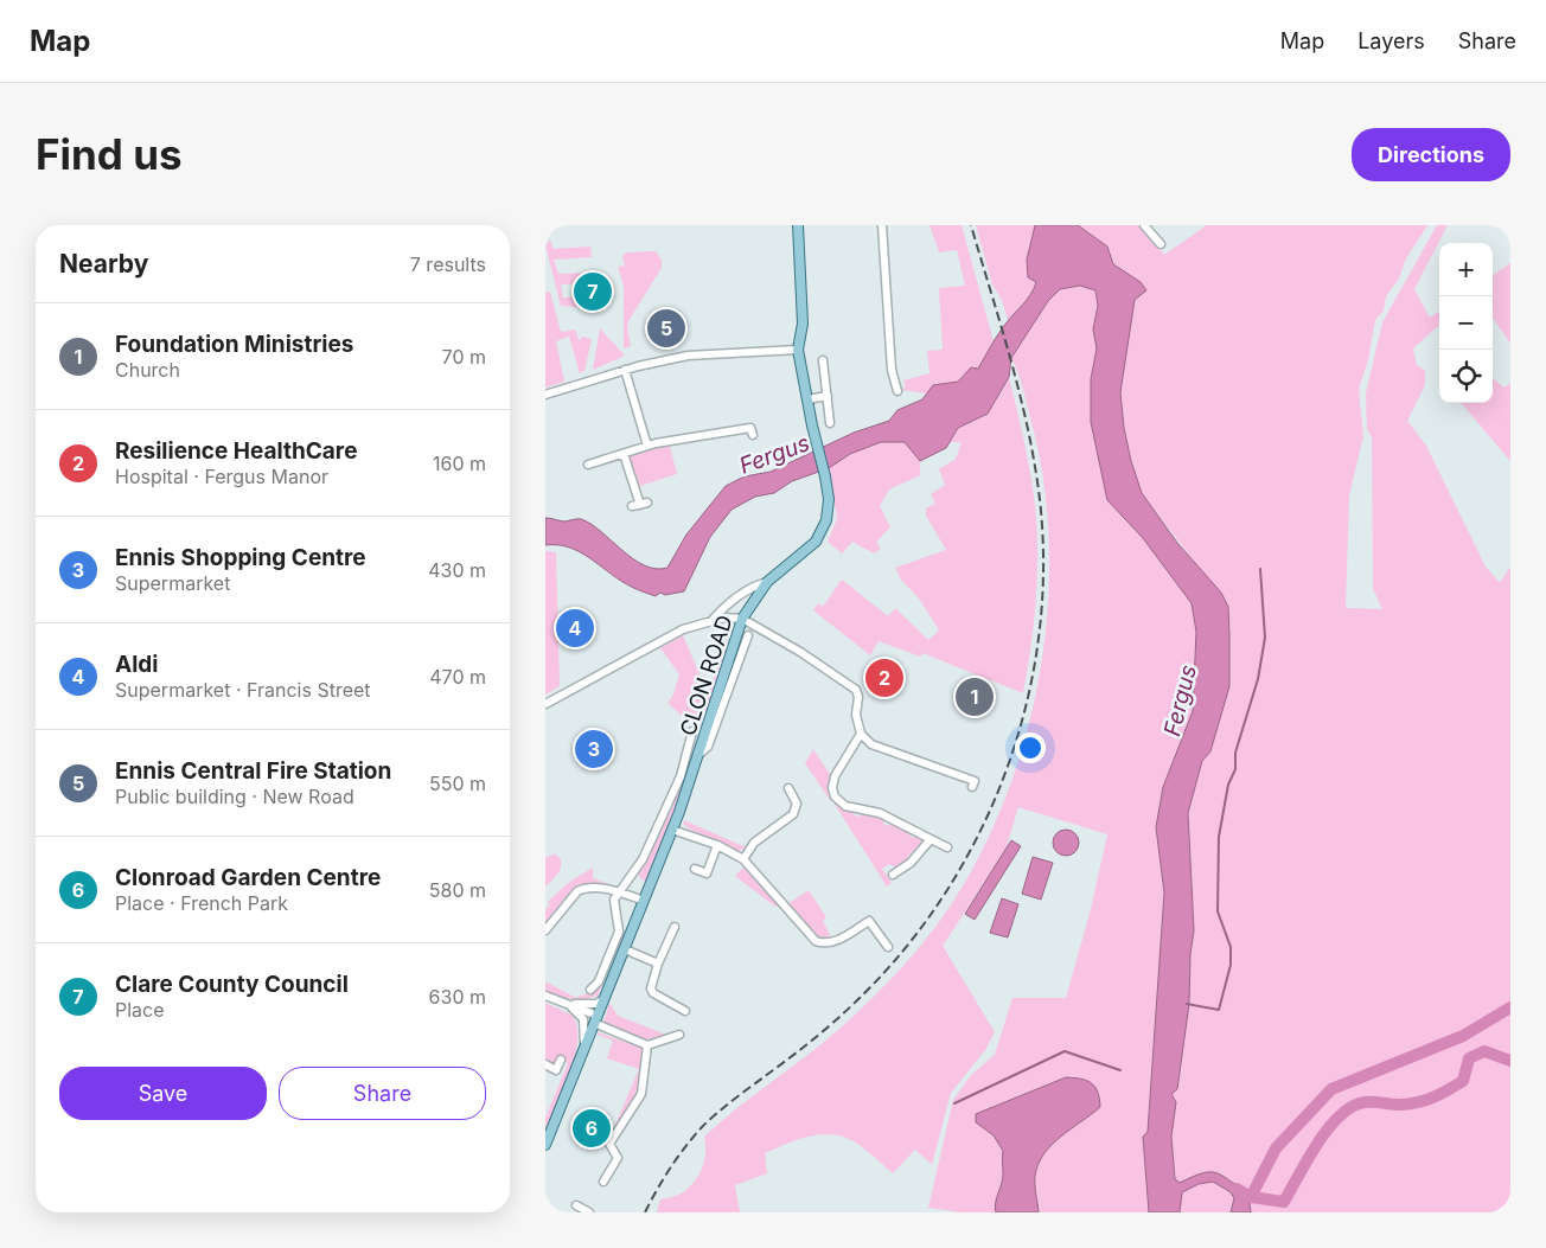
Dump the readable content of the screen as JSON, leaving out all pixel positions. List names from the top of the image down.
{
  "streets": {
    "main road": ["CLON ROAD"]
  },
  "water": ["Fergus"],
  "page": {
    "header": "Map",
    "nav": ["Map", "Layers", "Share"],
    "buttons": [
      "Directions",
      ["Save", "Share"]
    ],
    "title": "Find us",
    "heading": ["Nearby", "7 results"],
    "map_buttons": ["+", "−"],
    "pins": [
      "7",
      "5",
      "4",
      "2",
      "1",
      "3",
      "6"
    ],
    "list": [
      {
        "mark": "1",
        "name": "Foundation Ministries",
        "note": "Church",
        "value": "70 m"
      },
      {
        "mark": "2",
        "name": "Resilience HealthCare",
        "note": "Hospital · Fergus Manor",
        "value": "160 m"
      },
      {
        "mark": "3",
        "name": "Ennis Shopping Centre",
        "note": "Supermarket",
        "value": "430 m"
      },
      {
        "mark": "4",
        "name": "Aldi",
        "note": "Supermarket · Francis Street",
        "value": "470 m"
      },
      {
        "mark": "5",
        "name": "Ennis Central Fire Station",
        "note": "Public building · New Road",
        "value": "550 m"
      },
      {
        "mark": "6",
        "name": "Clonroad Garden Centre",
        "note": "Place · French Park",
        "value": "580 m"
      },
      {
        "mark": "7",
        "name": "Clare County Council",
        "note": "Place",
        "value": "630 m"
      }
    ]
  }
}
